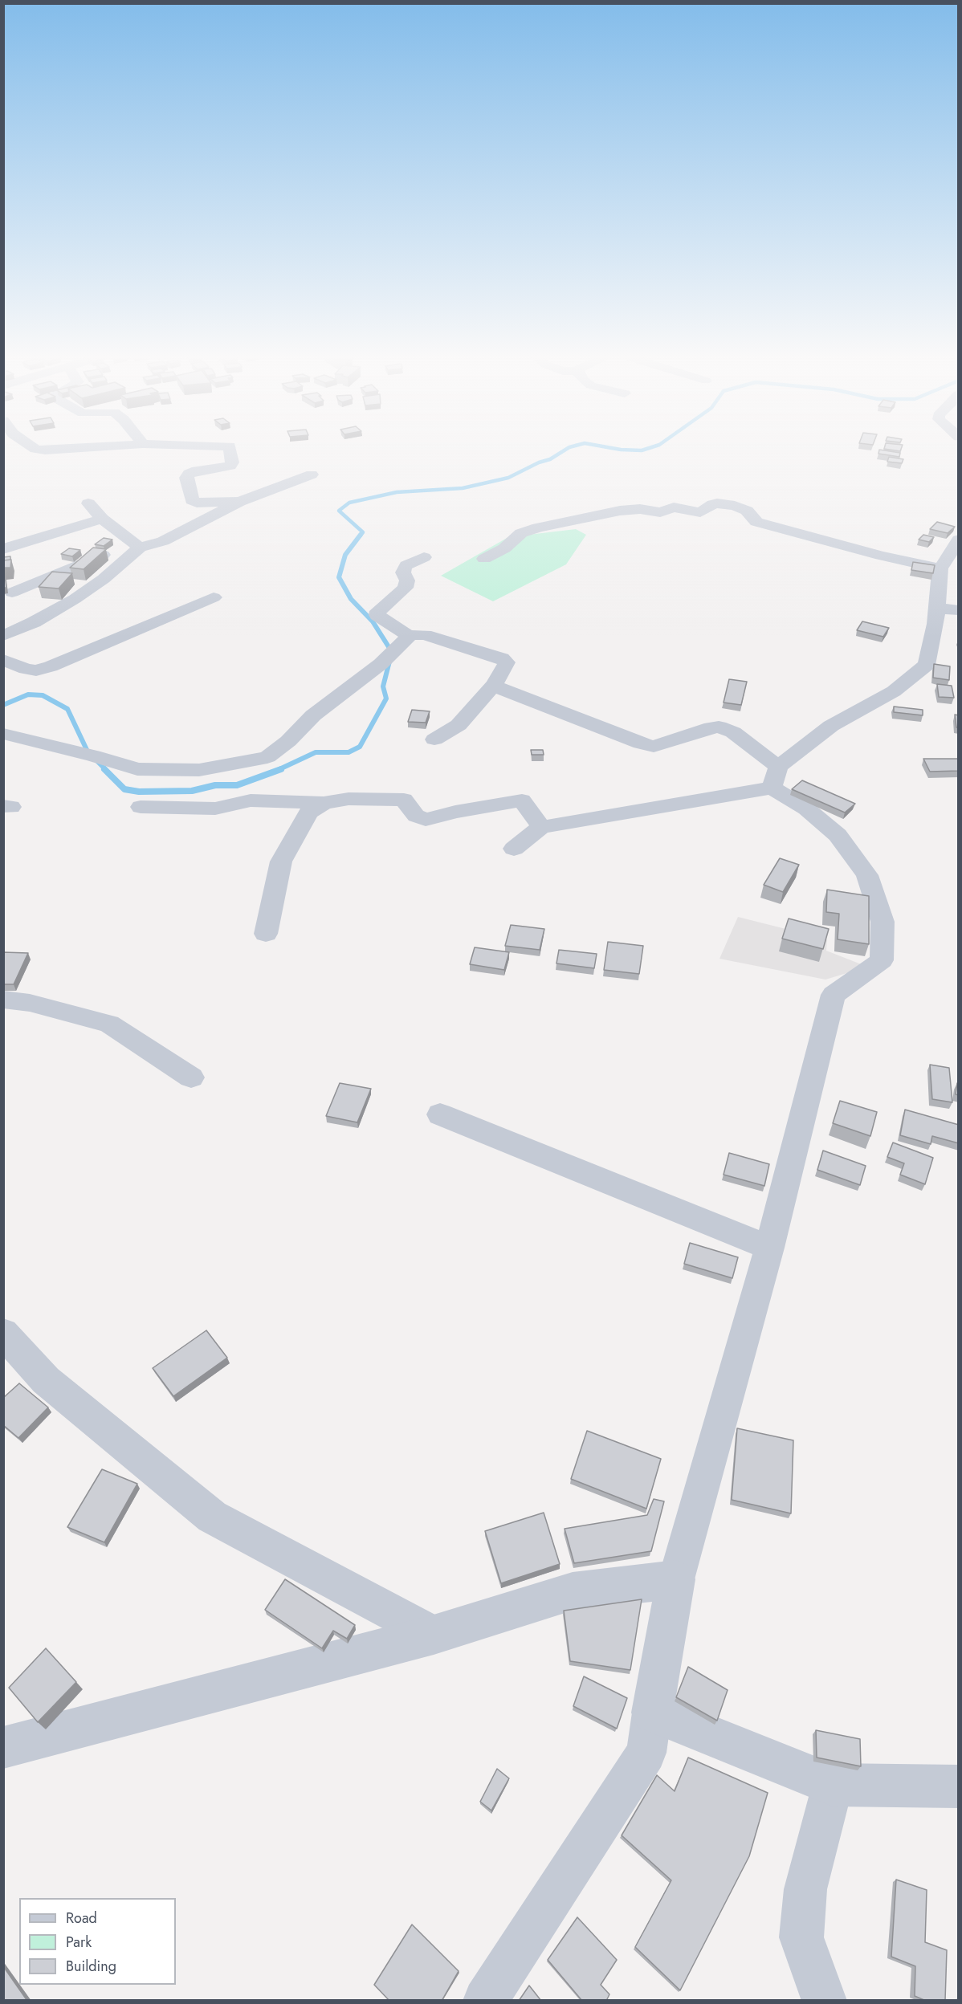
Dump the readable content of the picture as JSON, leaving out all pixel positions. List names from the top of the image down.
{
  "legend": ["Road", "Park", "Building"]
}
